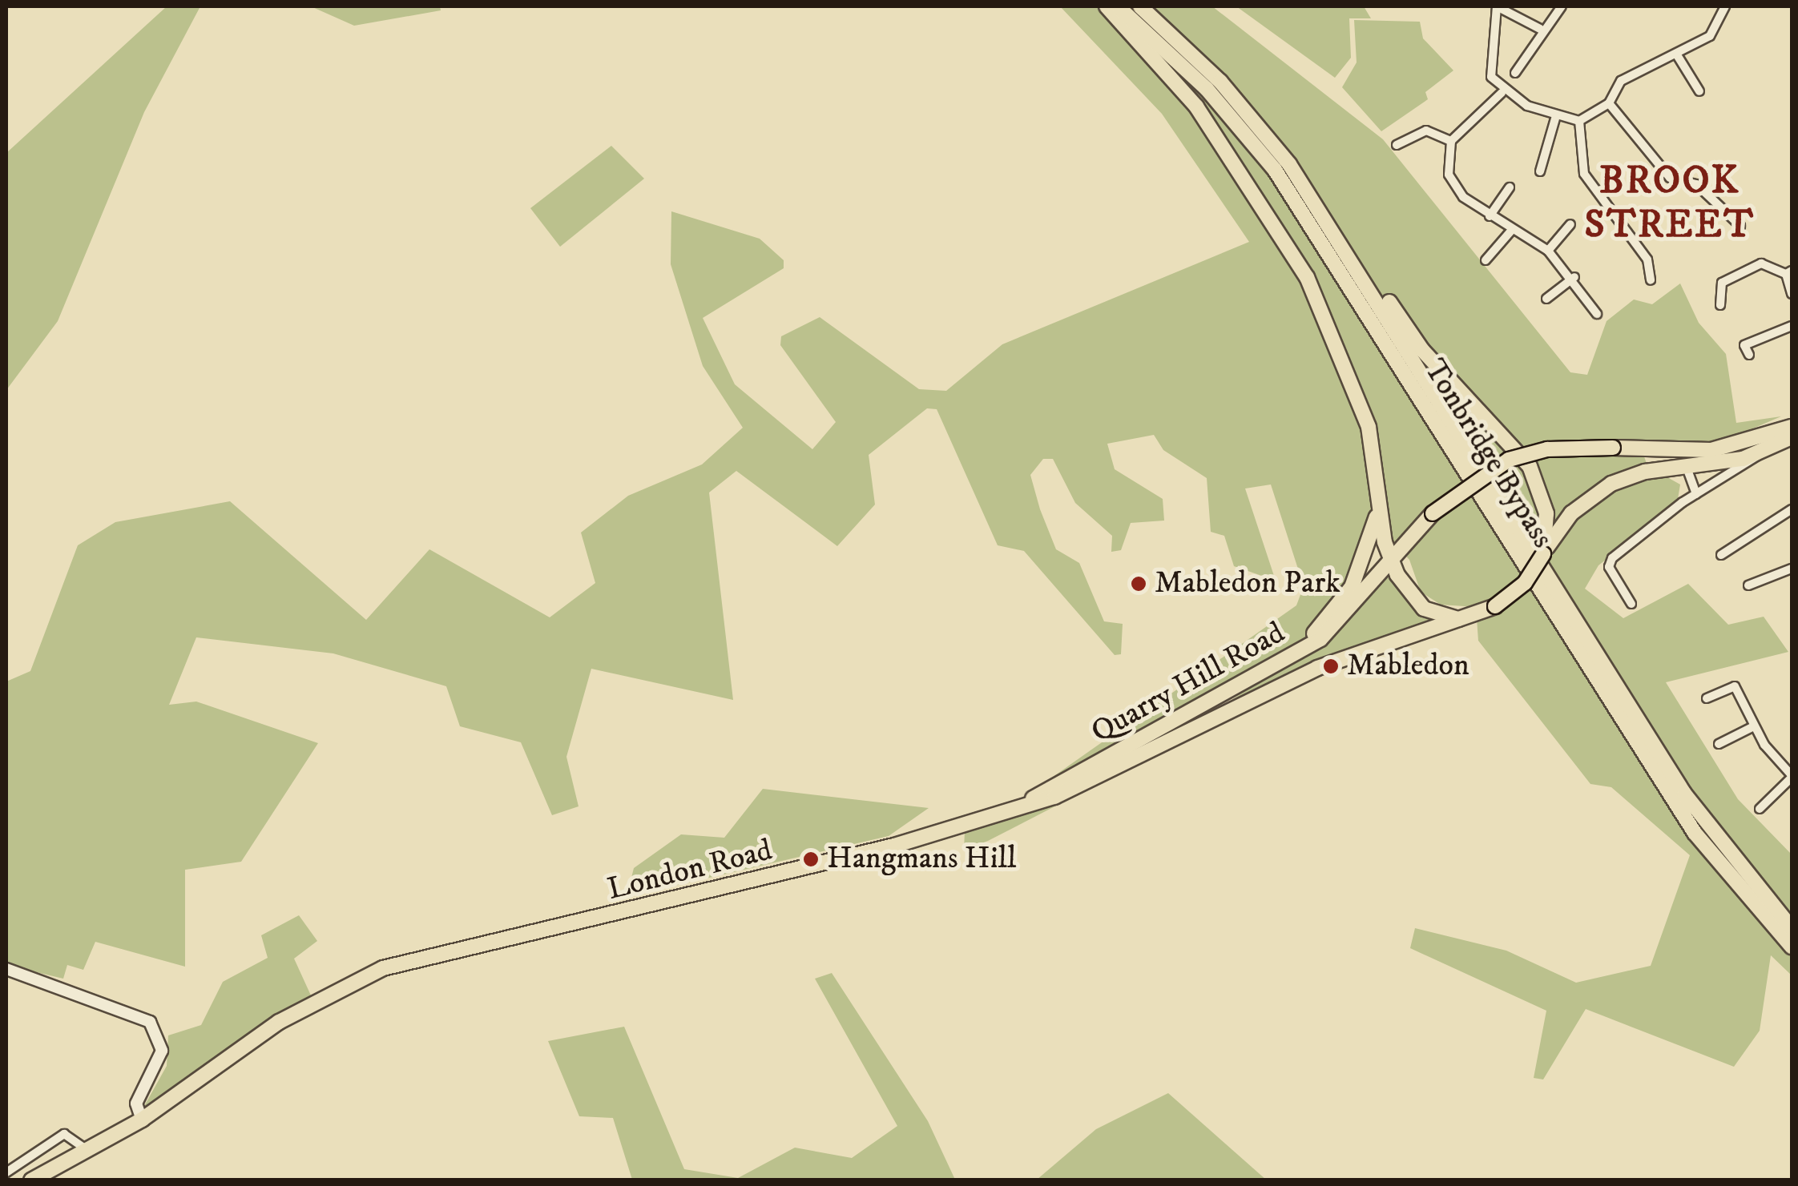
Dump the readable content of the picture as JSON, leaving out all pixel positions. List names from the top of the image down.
{
  "streets": {
    "highway": ["Tonbridge Bypass", "Quarry Hill Road", "London Road"]
  },
  "crossings": [
    ["Quarry Hill Road", "London Road"]
  ],
  "districts": ["BROOK STREET"],
  "places": ["Mabledon Park", "Mabledon", "Hangmans Hill"]
}
